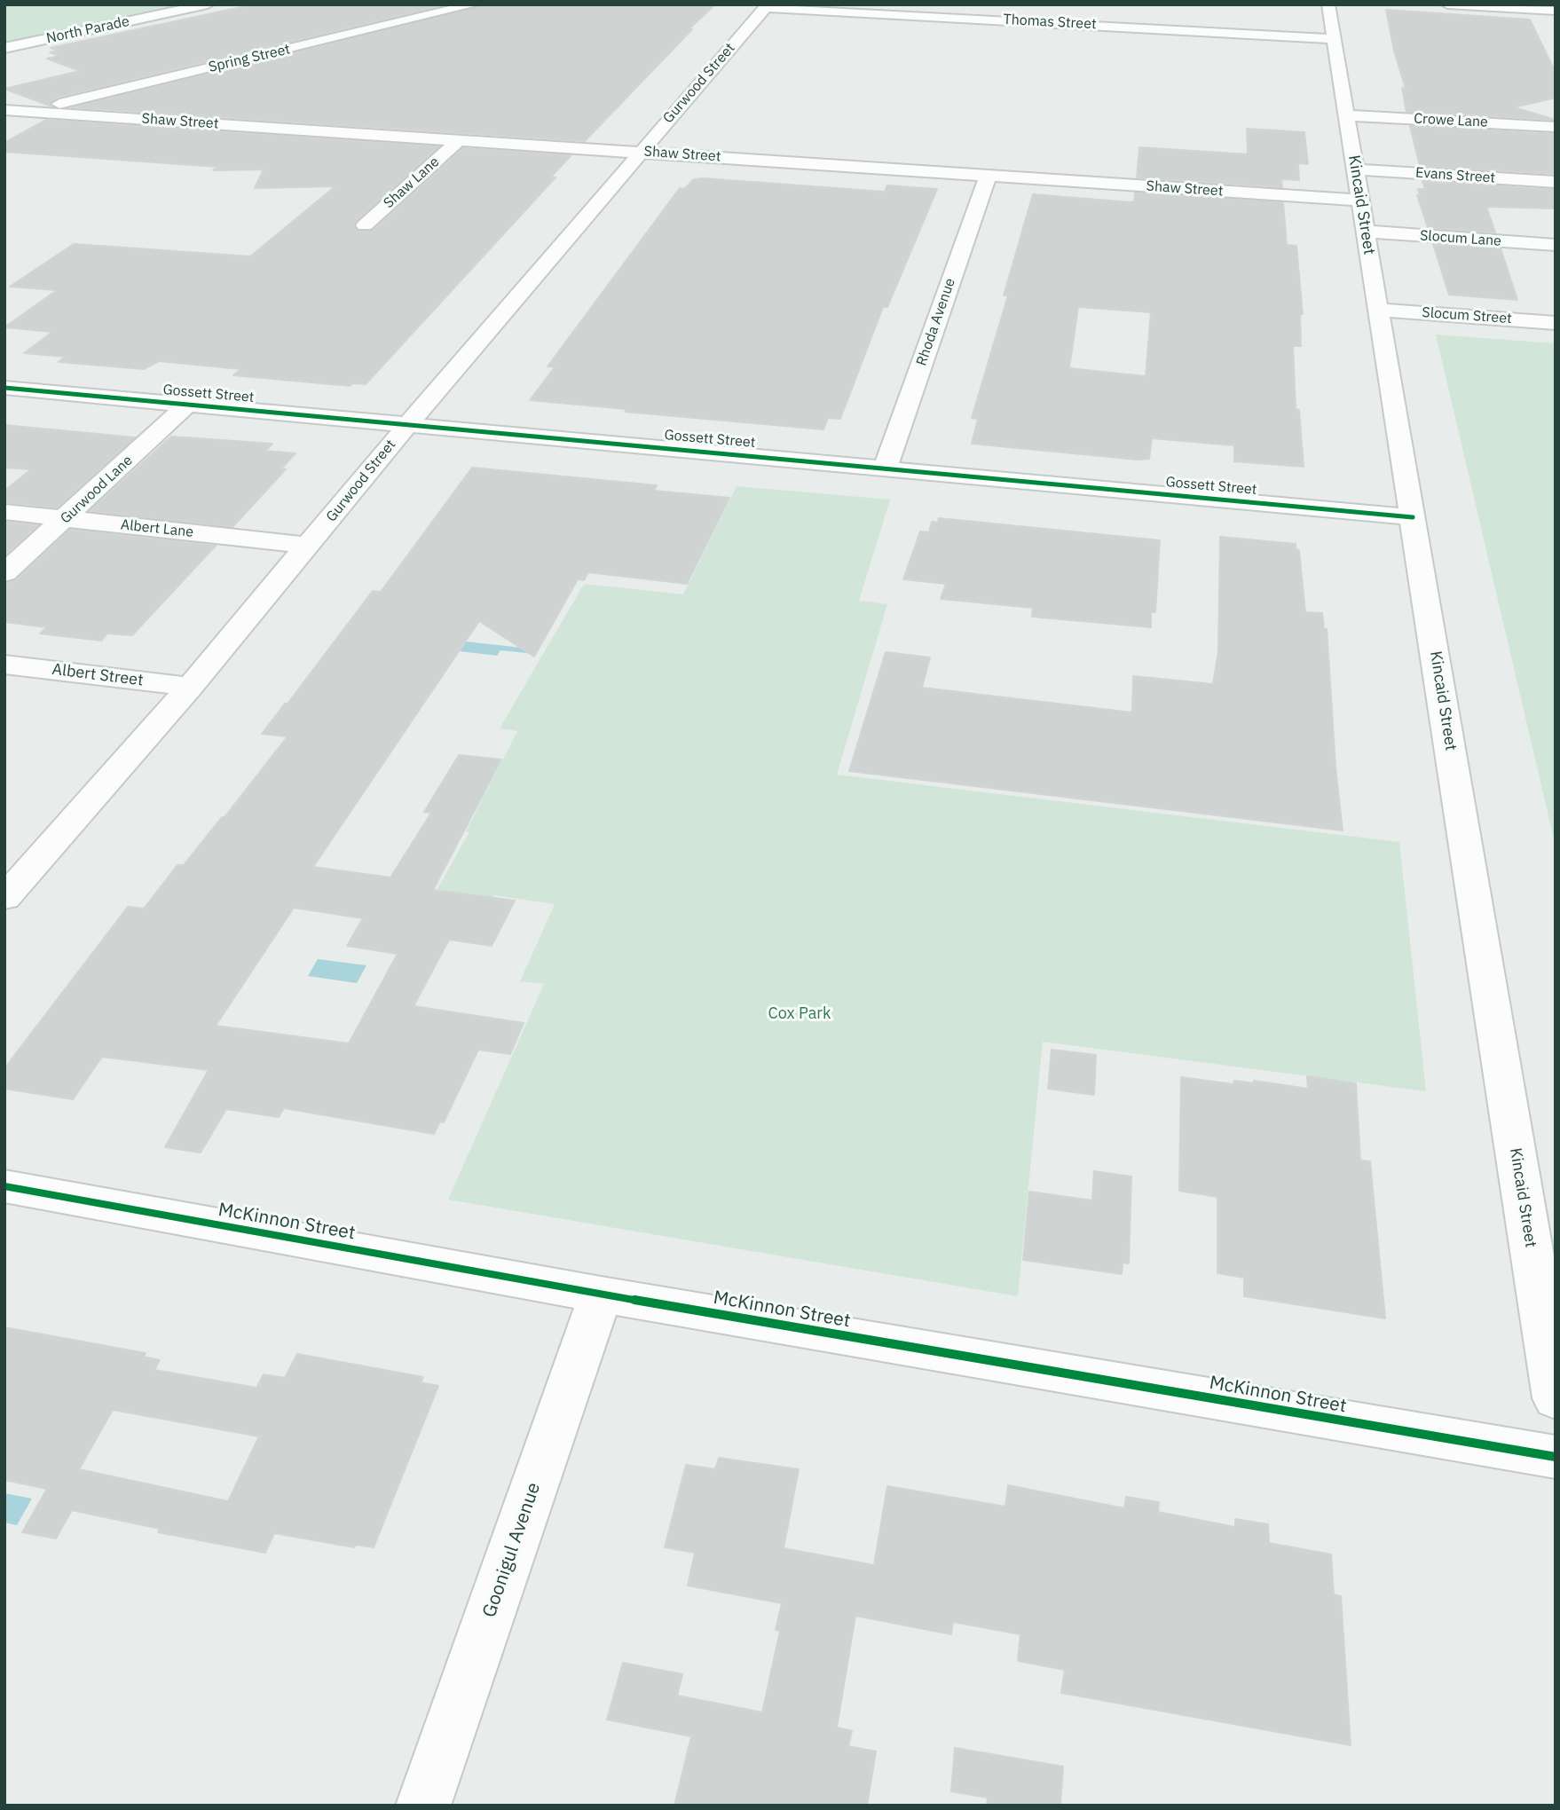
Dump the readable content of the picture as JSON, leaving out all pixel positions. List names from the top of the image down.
{
  "streets": {
    "street": [
      "Thomas Street",
      "North Parade",
      "Spring Street",
      "Gurwood Street",
      "Crowe Lane",
      "Shaw Street",
      "Evans Street",
      "Shaw Lane",
      "Kincaid Street",
      "Slocum Lane",
      "Slocum Street",
      "Rhoda Avenue",
      "Gossett Street",
      "Gurwood Lane",
      "Albert Lane",
      "Albert Street",
      "McKinnon Street",
      "Goonigul Avenue"
    ]
  },
  "crossings": [
    ["Thomas Street", "Gurwood Street"],
    ["Thomas Street", "Kincaid Street"],
    ["Spring Street", "Shaw Street"],
    ["Gurwood Street", "Shaw Street"],
    ["Gurwood Street", "Gossett Street"],
    ["Gurwood Street", "Albert Lane"],
    ["Gurwood Street", "Albert Street"],
    ["Crowe Lane", "Kincaid Street"],
    ["Shaw Street", "Shaw Lane"],
    ["Shaw Street", "Kincaid Street"],
    ["Shaw Street", "Rhoda Avenue"],
    ["Evans Street", "Kincaid Street"],
    ["Kincaid Street", "Slocum Lane"],
    ["Kincaid Street", "Slocum Street"],
    ["Kincaid Street", "Gossett Street"],
    ["Rhoda Avenue", "Gossett Street"],
    ["Gossett Street", "Gurwood Lane"],
    ["Gurwood Lane", "Albert Lane"],
    ["McKinnon Street", "Goonigul Avenue"]
  ],
  "parks": ["Cox Park"]
}
